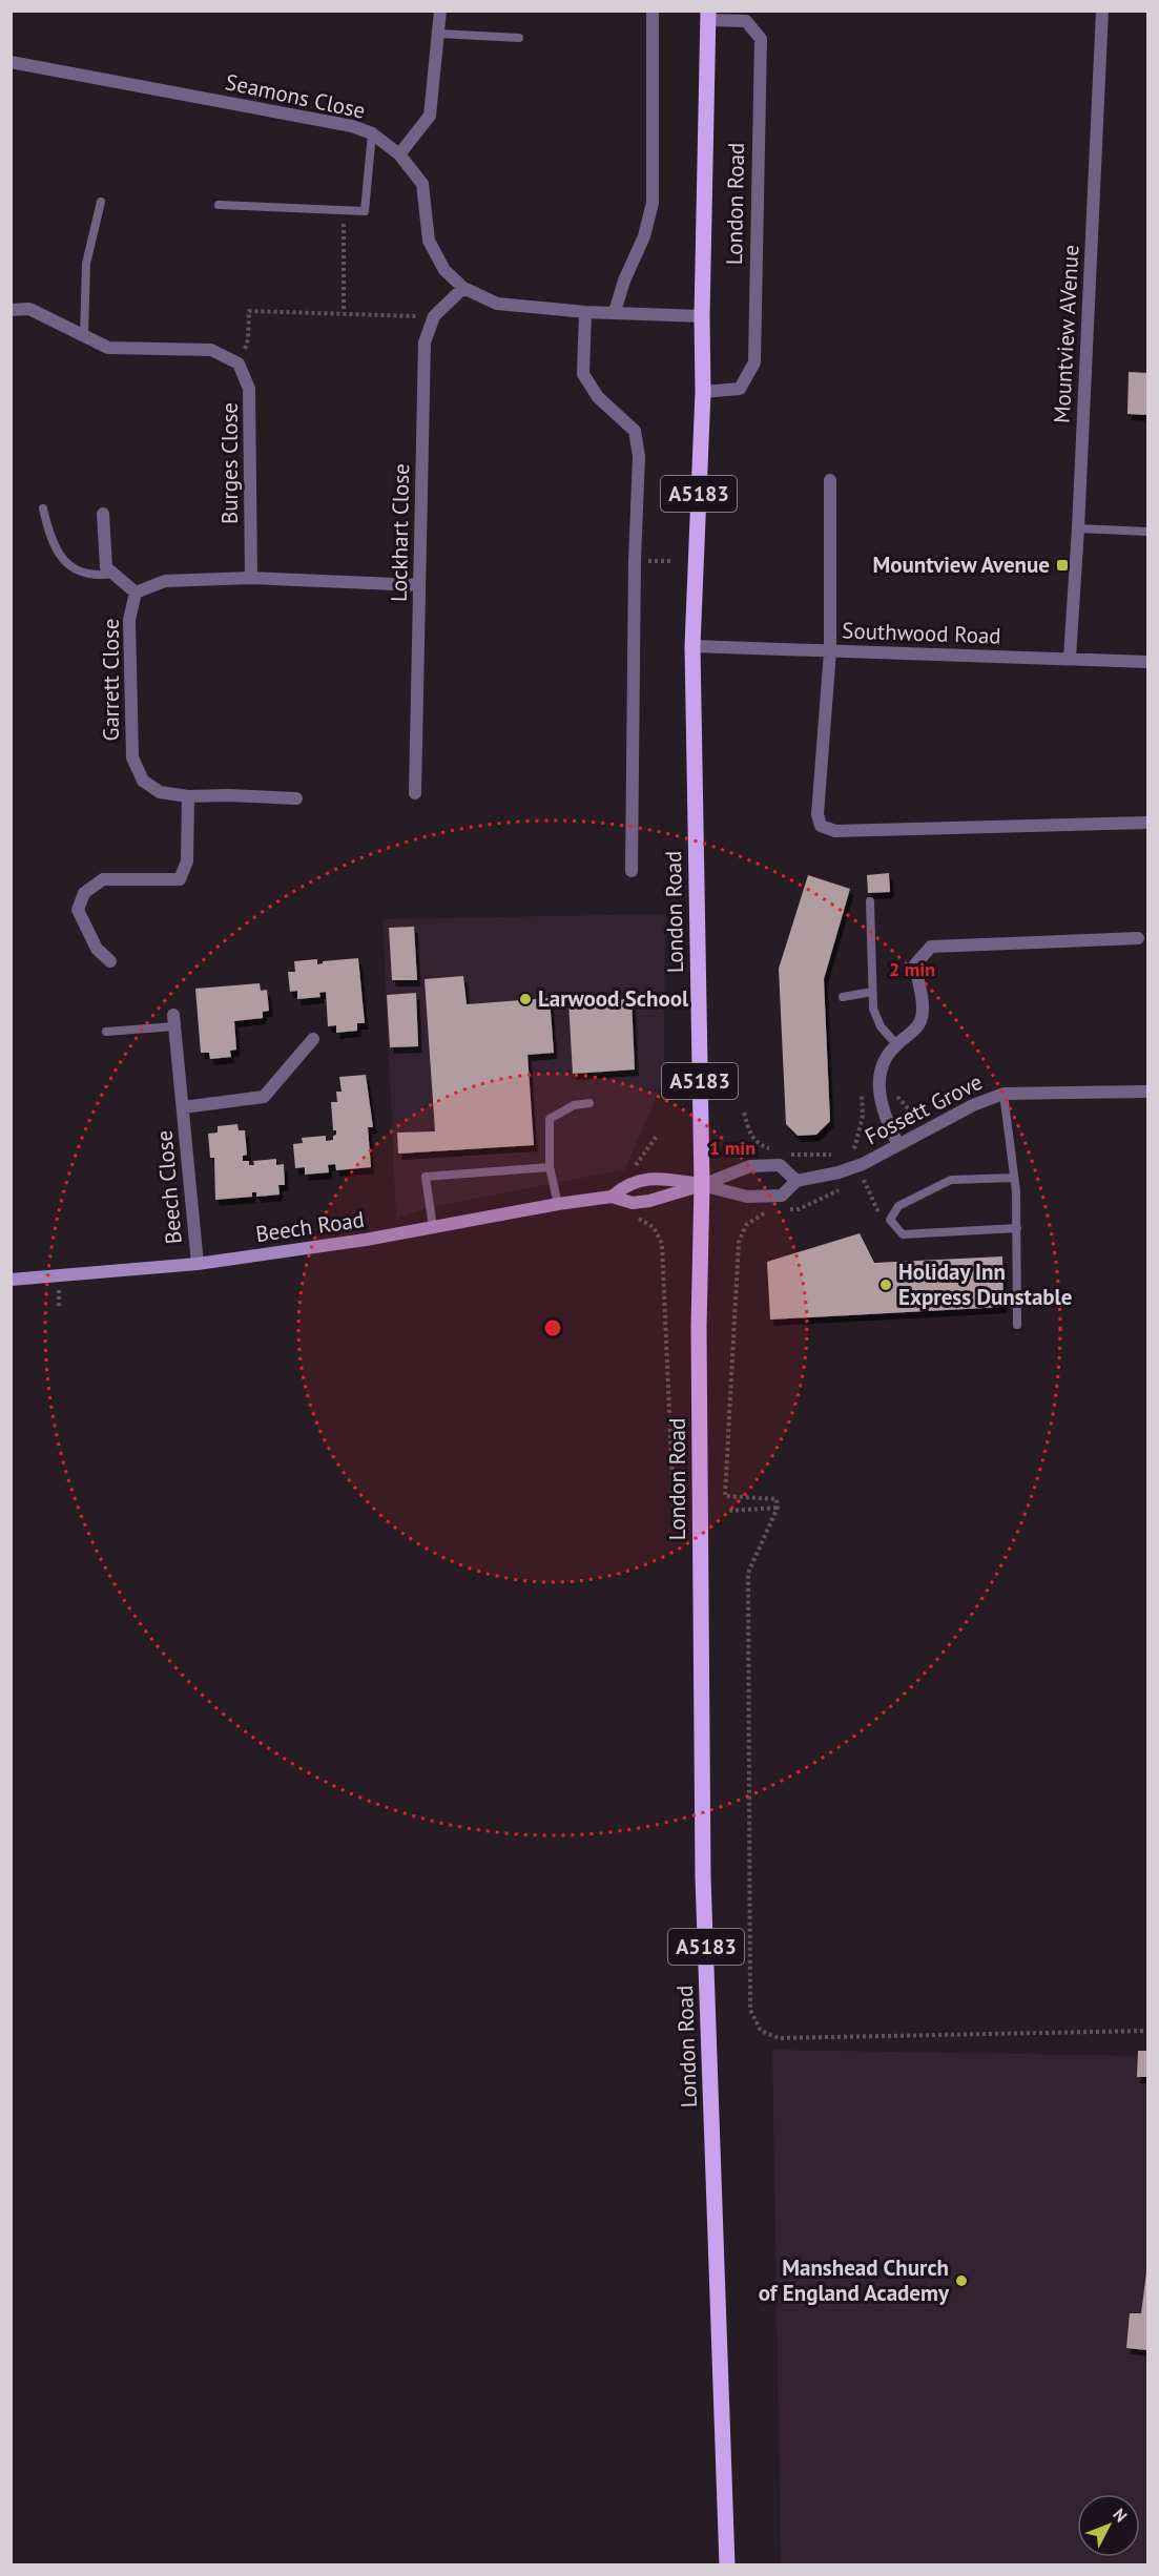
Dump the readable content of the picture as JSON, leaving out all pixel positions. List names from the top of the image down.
{
  "streets": {
    "main road": ["London Road", "A5183"],
    "street": [
      "Seamons Close",
      "Mountview AVenue",
      "Burges Close",
      "Lockhart Close",
      "Southwood Road",
      "Garrett Close",
      "Fossett Grove",
      "Beech Close",
      "Beech Road"
    ]
  },
  "crossings": [
    ["Seamons Close", "London Road"],
    ["Seamons Close", "Lockhart Close"],
    ["London Road", "Southwood Road"],
    ["London Road", "Fossett Grove"],
    ["London Road", "Beech Road"],
    ["Mountview AVenue", "Southwood Road"],
    ["Burges Close", "Garrett Close"],
    ["Lockhart Close", "Garrett Close"],
    ["Fossett Grove", "Beech Road"],
    ["Beech Close", "Beech Road"]
  ],
  "places": {
    "transit": ["Mountview Avenue"],
    "other": ["Larwood School", "Holiday Inn Express Dunstable", "Manshead Church of England Academy"]
  },
  "north": "top right",
  "rings": ["2 min", "1 min"]
}
